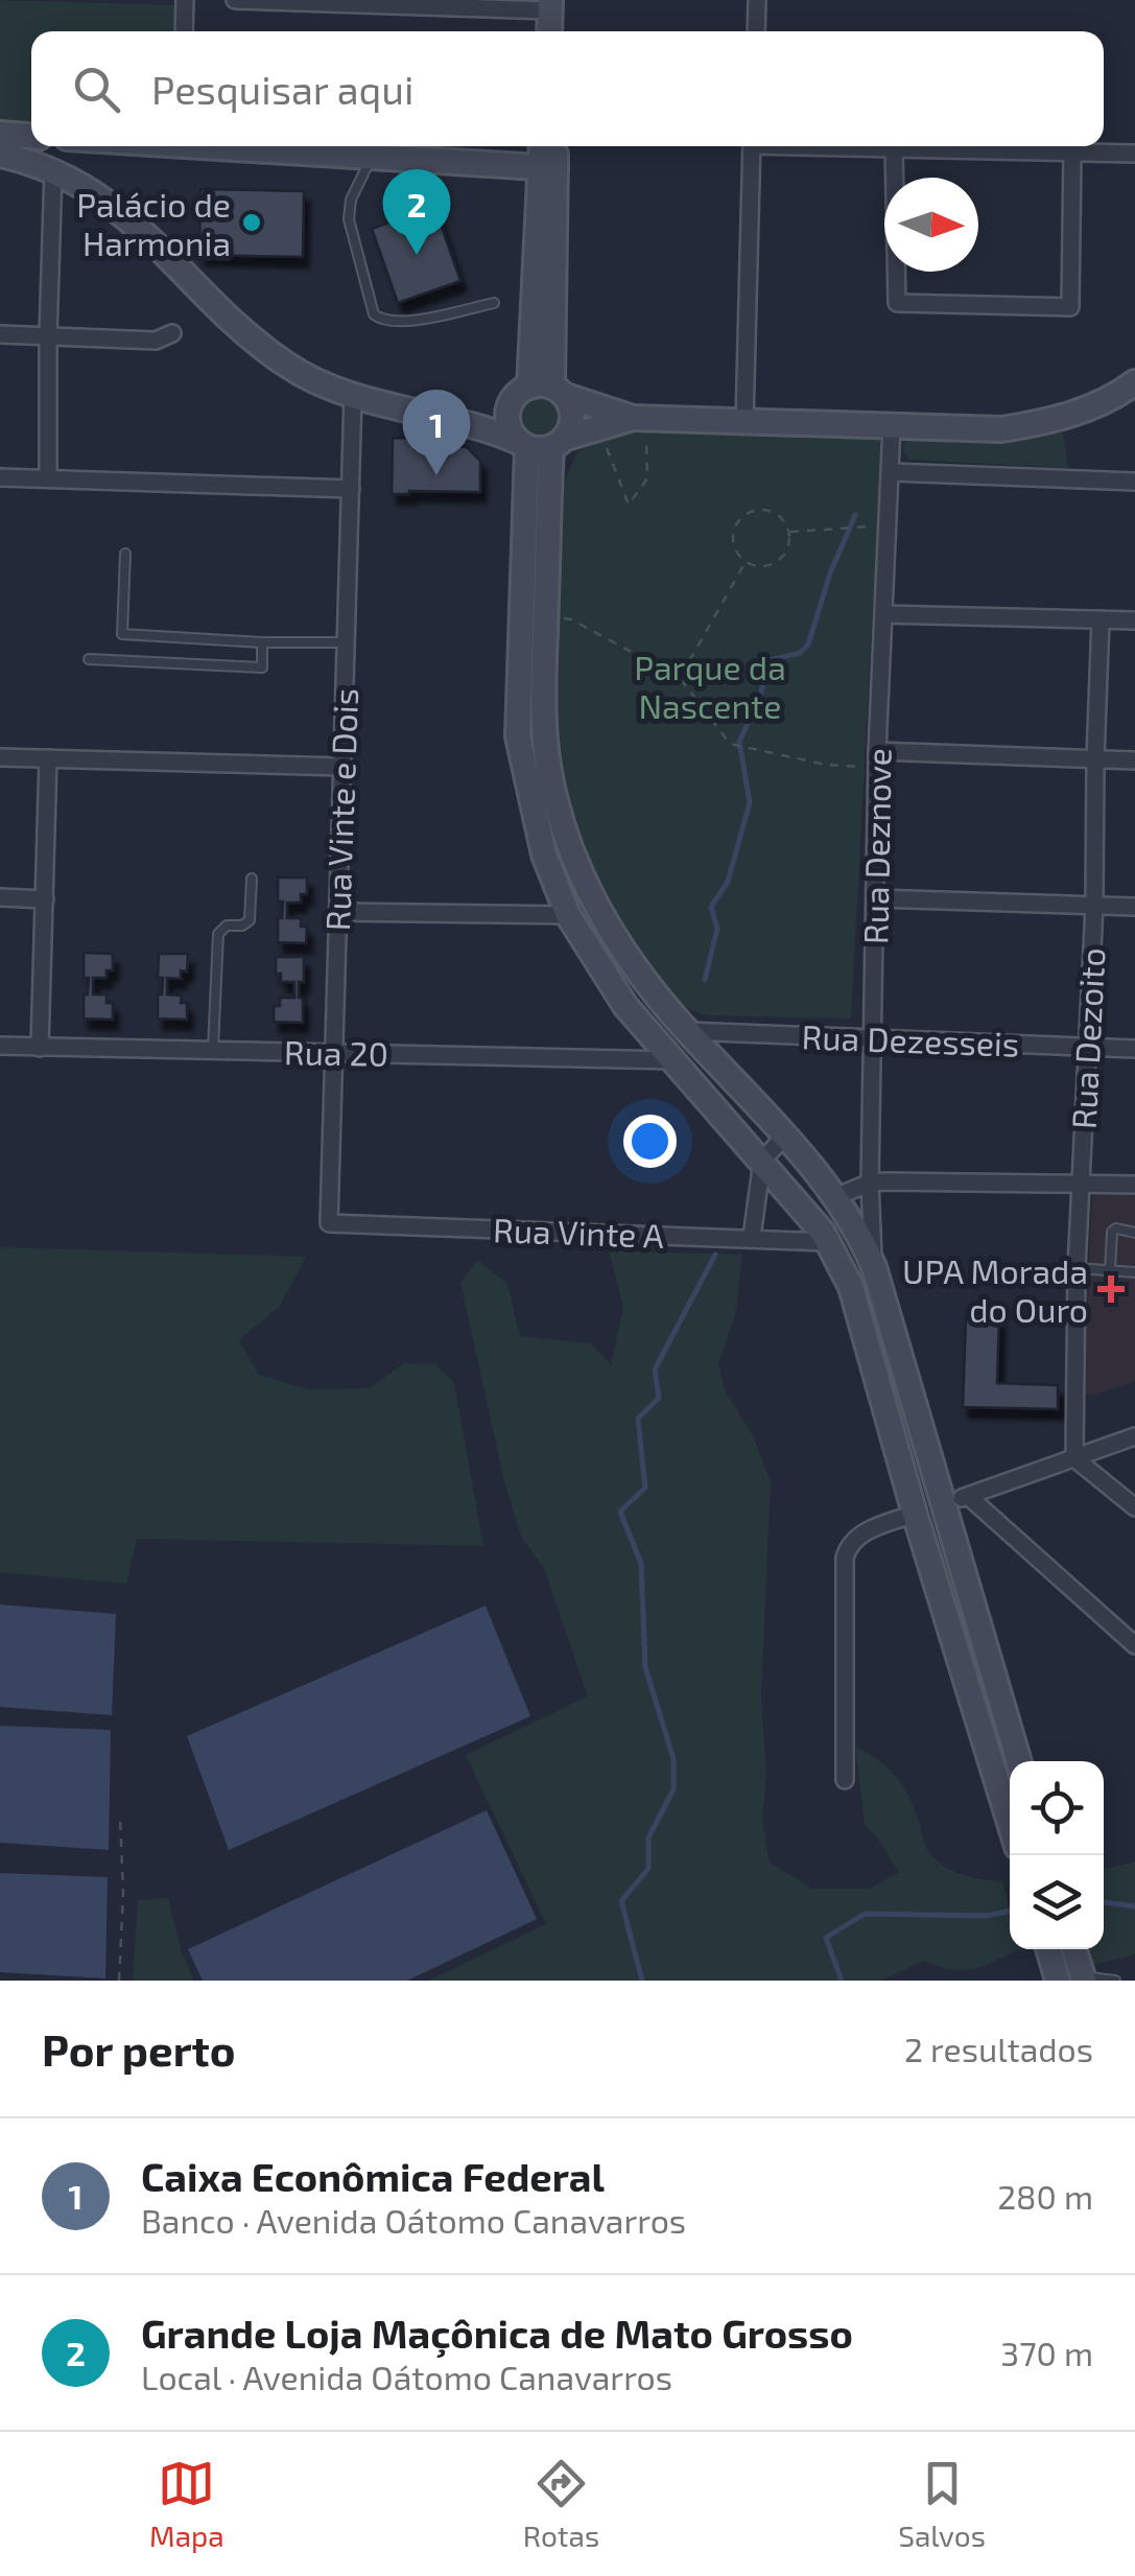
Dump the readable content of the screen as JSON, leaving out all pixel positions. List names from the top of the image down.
{
  "streets": {
    "street": [
      "Rua Vinte e Dois",
      "Rua Deznove",
      "Rua Dezoito",
      "Rua Dezesseis",
      "Rua 20",
      "Rua Vinte A"
    ]
  },
  "crossings": [
    ["Rua Vinte e Dois", "Rua 20"],
    ["Rua Vinte e Dois", "Rua Vinte A"],
    ["Rua Deznove", "Rua Dezesseis"],
    ["Rua Dezoito", "Rua Dezesseis"]
  ],
  "parks": ["Parque da Nascente"],
  "places": {
    "other": ["Palácio de Harmonia"],
    "health": ["UPA Morada do Ouro"]
  },
  "north": "right",
  "page": {
    "search": "Pesquisar aqui",
    "pins": ["2", "1"],
    "heading": ["Por perto", "2 resultados"],
    "list": [
      {
        "mark": "1",
        "name": "Caixa Econômica Federal",
        "note": "Banco · Avenida Oátomo Canavarros",
        "value": "280 m"
      },
      {
        "mark": "2",
        "name": "Grande Loja Maçônica de Mato Grosso",
        "note": "Local · Avenida Oátomo Canavarros",
        "value": "370 m"
      }
    ],
    "nav": ["Mapa", "Rotas", "Salvos"]
  }
}
